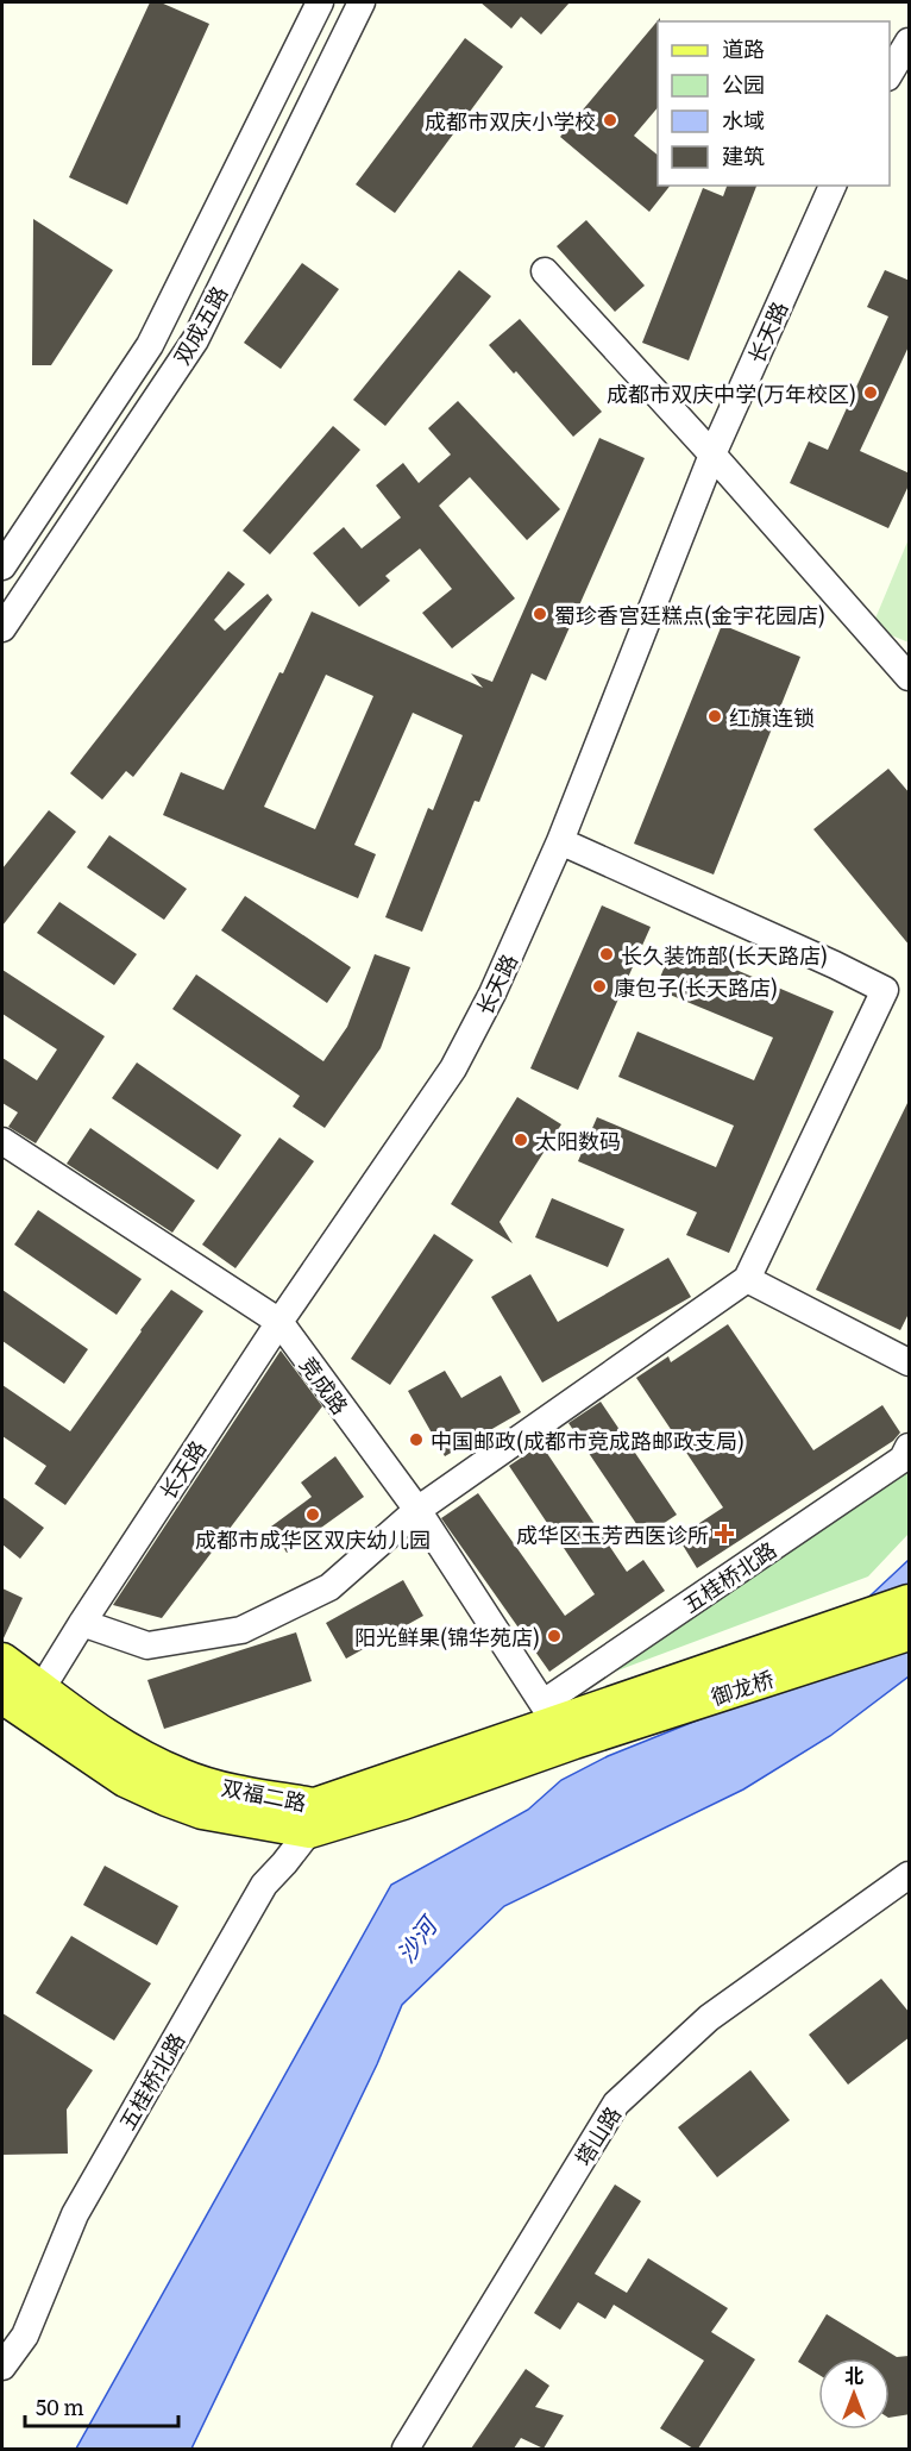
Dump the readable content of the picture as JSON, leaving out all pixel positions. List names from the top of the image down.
{
  "streets": {
    "main road": ["御龙桥", "双福二路"],
    "street": [
      "双成五路",
      "长天路",
      "竞成路",
      "五桂桥北路",
      "塔山路"
    ]
  },
  "crossings": [
    ["长天路", "竞成路"],
    ["长天路", "双福二路"],
    ["竞成路", "五桂桥北路"],
    ["竞成路", "御龙桥"],
    ["竞成路", "双福二路"],
    ["五桂桥北路", "御龙桥"],
    ["五桂桥北路", "双福二路"],
    ["御龙桥", "双福二路"]
  ],
  "water": ["沙河"],
  "places": {
    "other": [
      "成都市双庆小学校",
      "成都市双庆中学(万年校区)",
      "蜀珍香宫廷糕点(金宇花园店)",
      "红旗连锁",
      "长久装饰部(长天路店)",
      "康包子(长天路店)",
      "太阳数码",
      "中国邮政(成都市竞成路邮政支局)",
      "成都市成华区双庆幼儿园",
      "阳光鲜果(锦华苑店)"
    ],
    "health": ["成华区玉芳西医诊所"]
  },
  "legend": [
    "道路",
    "公园",
    "水域",
    "建筑"
  ],
  "scale_bar": "50 m",
  "north": "top"
}
